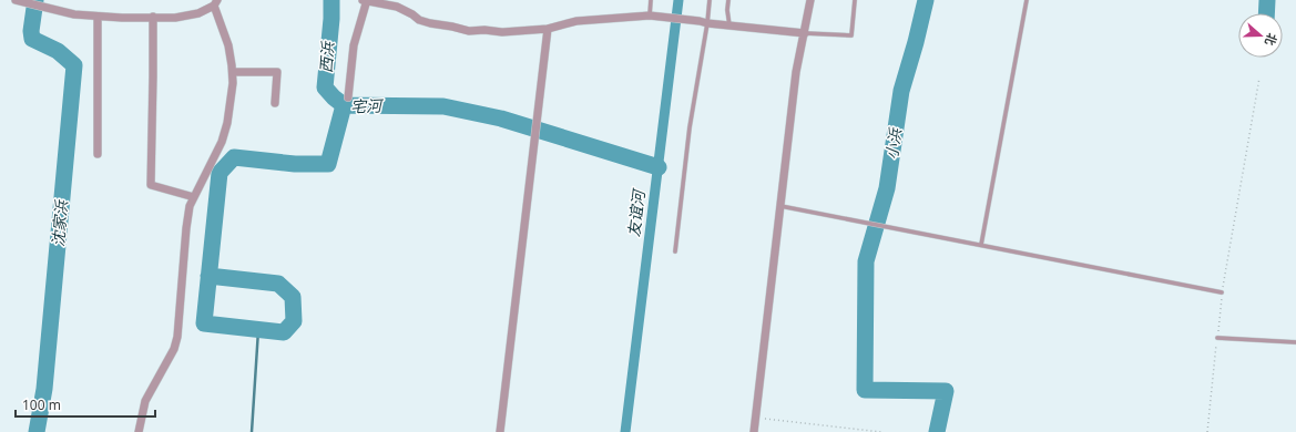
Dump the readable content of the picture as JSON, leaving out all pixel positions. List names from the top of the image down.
{
  "water": [
    "西浜",
    "宅河",
    "小浜",
    "友谊河",
    "沈家浜"
  ],
  "scale_bar": "100 m",
  "north": "right"
}
